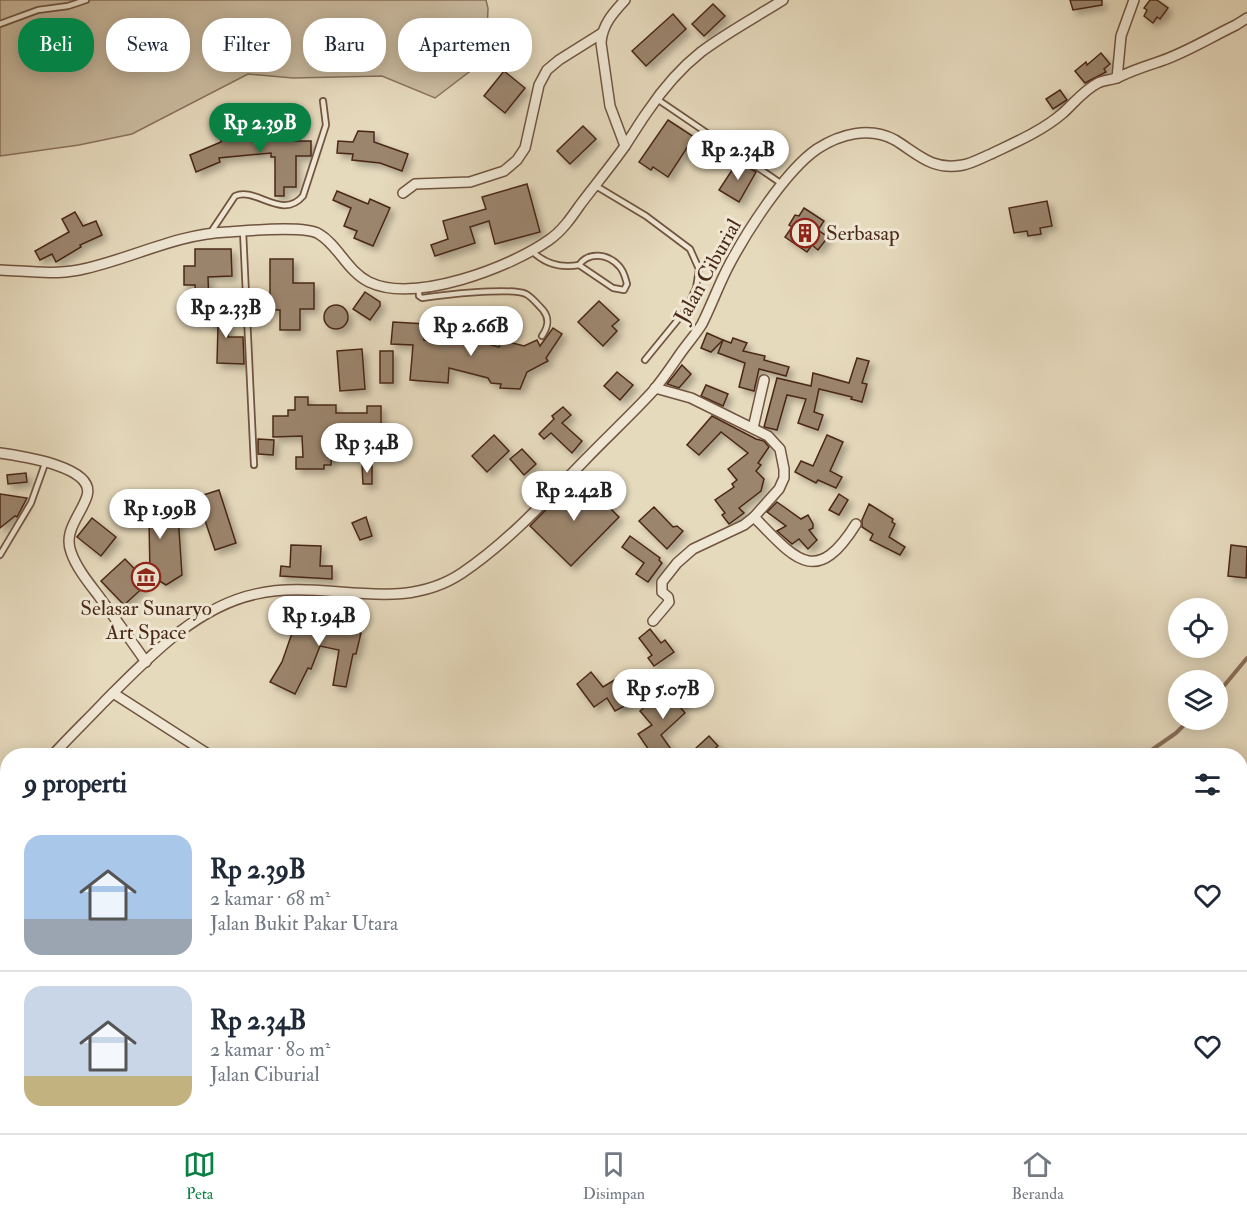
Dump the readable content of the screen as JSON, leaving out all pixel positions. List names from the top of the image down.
{
  "streets": {
    "street": ["Jalan Ciburial"]
  },
  "places": {
    "building": ["Serbasap"],
    "museum": ["Selasar Sunaryo Art Space"]
  },
  "page": {
    "chip": [
      "Beli",
      "Sewa",
      "Filter",
      "Baru",
      "Apartemen"
    ],
    "price": [
      "Rp 2.39B",
      "Rp 2.34B",
      "Rp 2.33B",
      "Rp 2.66B",
      "Rp 3.4B",
      "Rp 2.42B",
      "Rp 1.99B",
      "Rp 1.94B",
      "Rp 5.07B"
    ],
    "heading": "9 properti",
    "list": [
      {
        "name": "Rp 2.39B",
        "note": "2 kamar · 68 m² · Jalan Bukit Pakar Utara"
      },
      {
        "name": "Rp 2.34B",
        "note": "2 kamar · 80 m² · Jalan Ciburial"
      }
    ],
    "tabs": ["Peta", "Disimpan", "Beranda"]
  }
}
